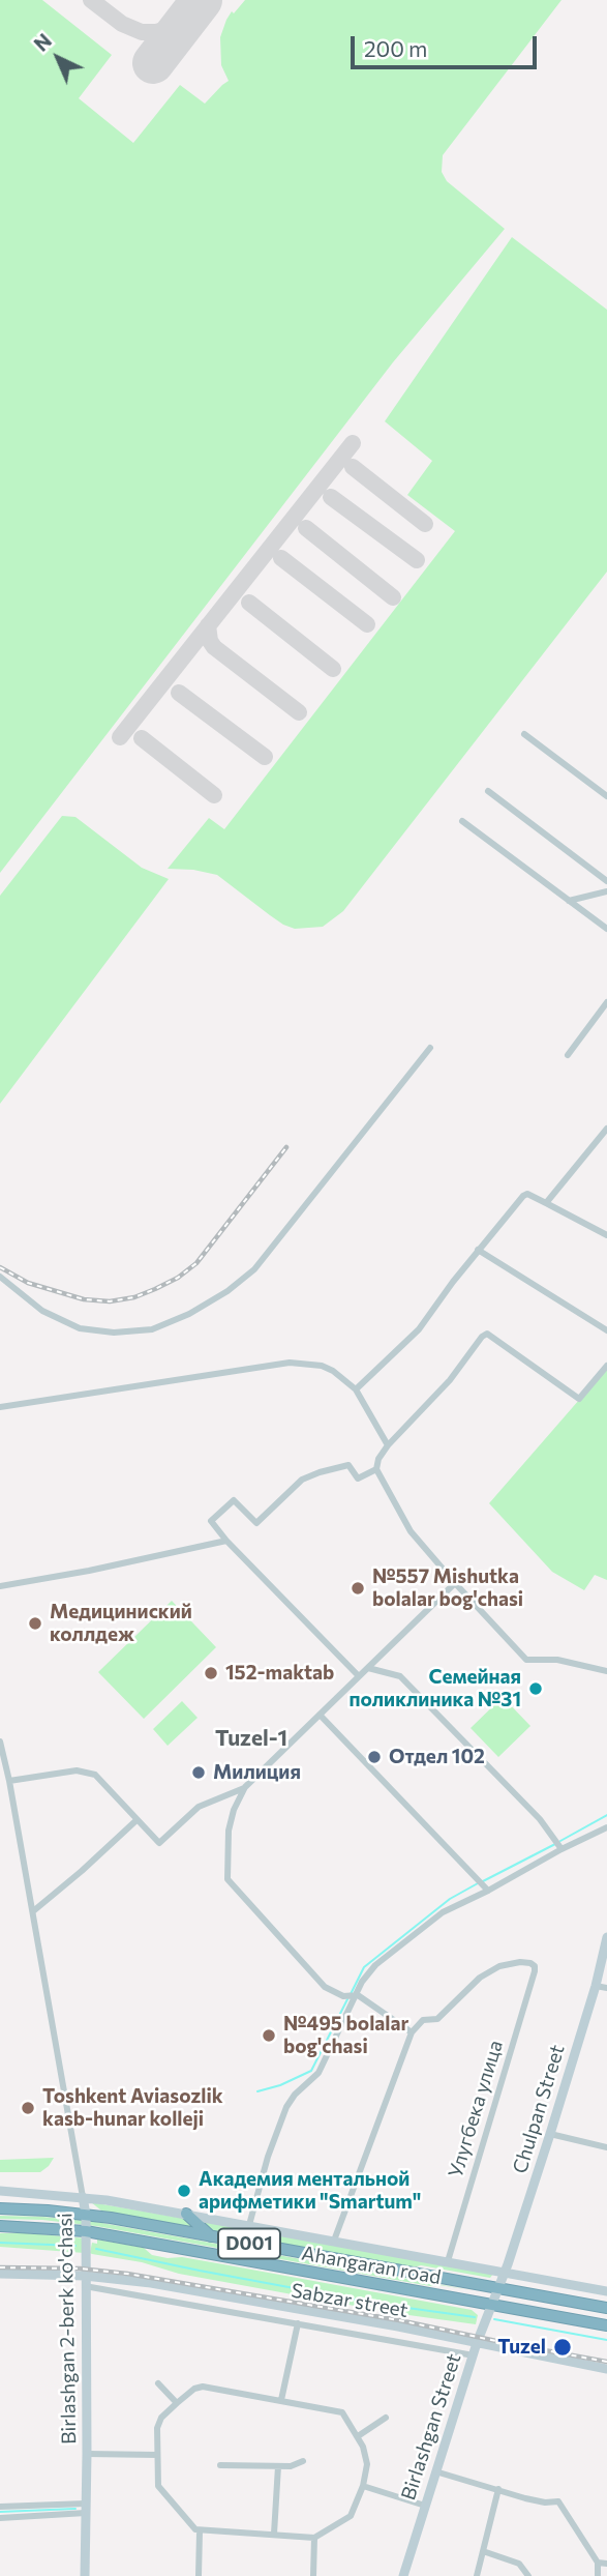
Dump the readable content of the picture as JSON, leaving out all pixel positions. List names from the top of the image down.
{
  "streets": {
    "highway": ["D001", "Ahangaran road"],
    "main road": [
      "Chulpan Street",
      "Sabzar street",
      "Birlashgan 2-berk ko'chasi",
      "Birlashgan Street"
    ],
    "street": ["Улугбека улица"]
  },
  "crossings": [
    ["Улугбека улица", "Ahangaran road"],
    ["Chulpan Street", "Ahangaran road"],
    ["Chulpan Street", "Birlashgan Street"],
    ["Ahangaran road", "Birlashgan 2-berk ko'chasi"],
    ["Ahangaran road", "Birlashgan Street"],
    ["Sabzar street", "Birlashgan 2-berk ko'chasi"],
    ["Sabzar street", "Birlashgan Street"]
  ],
  "districts": ["Tuzel-1"],
  "places": [
    "№557 Mishutka bolalar bog'chasi",
    "Медициниский коллдеж",
    "152-maktab",
    "Семейная поликлиника №31",
    "Отдел 102",
    "Милиция",
    "№495 bolalar bog'chasi",
    "Toshkent Aviasozlik kasb-hunar kolleji",
    "Академия ментальной арифметики \"Smartum\"",
    "Tuzel"
  ],
  "scale_bar": "200 m",
  "north": "top left"
}
